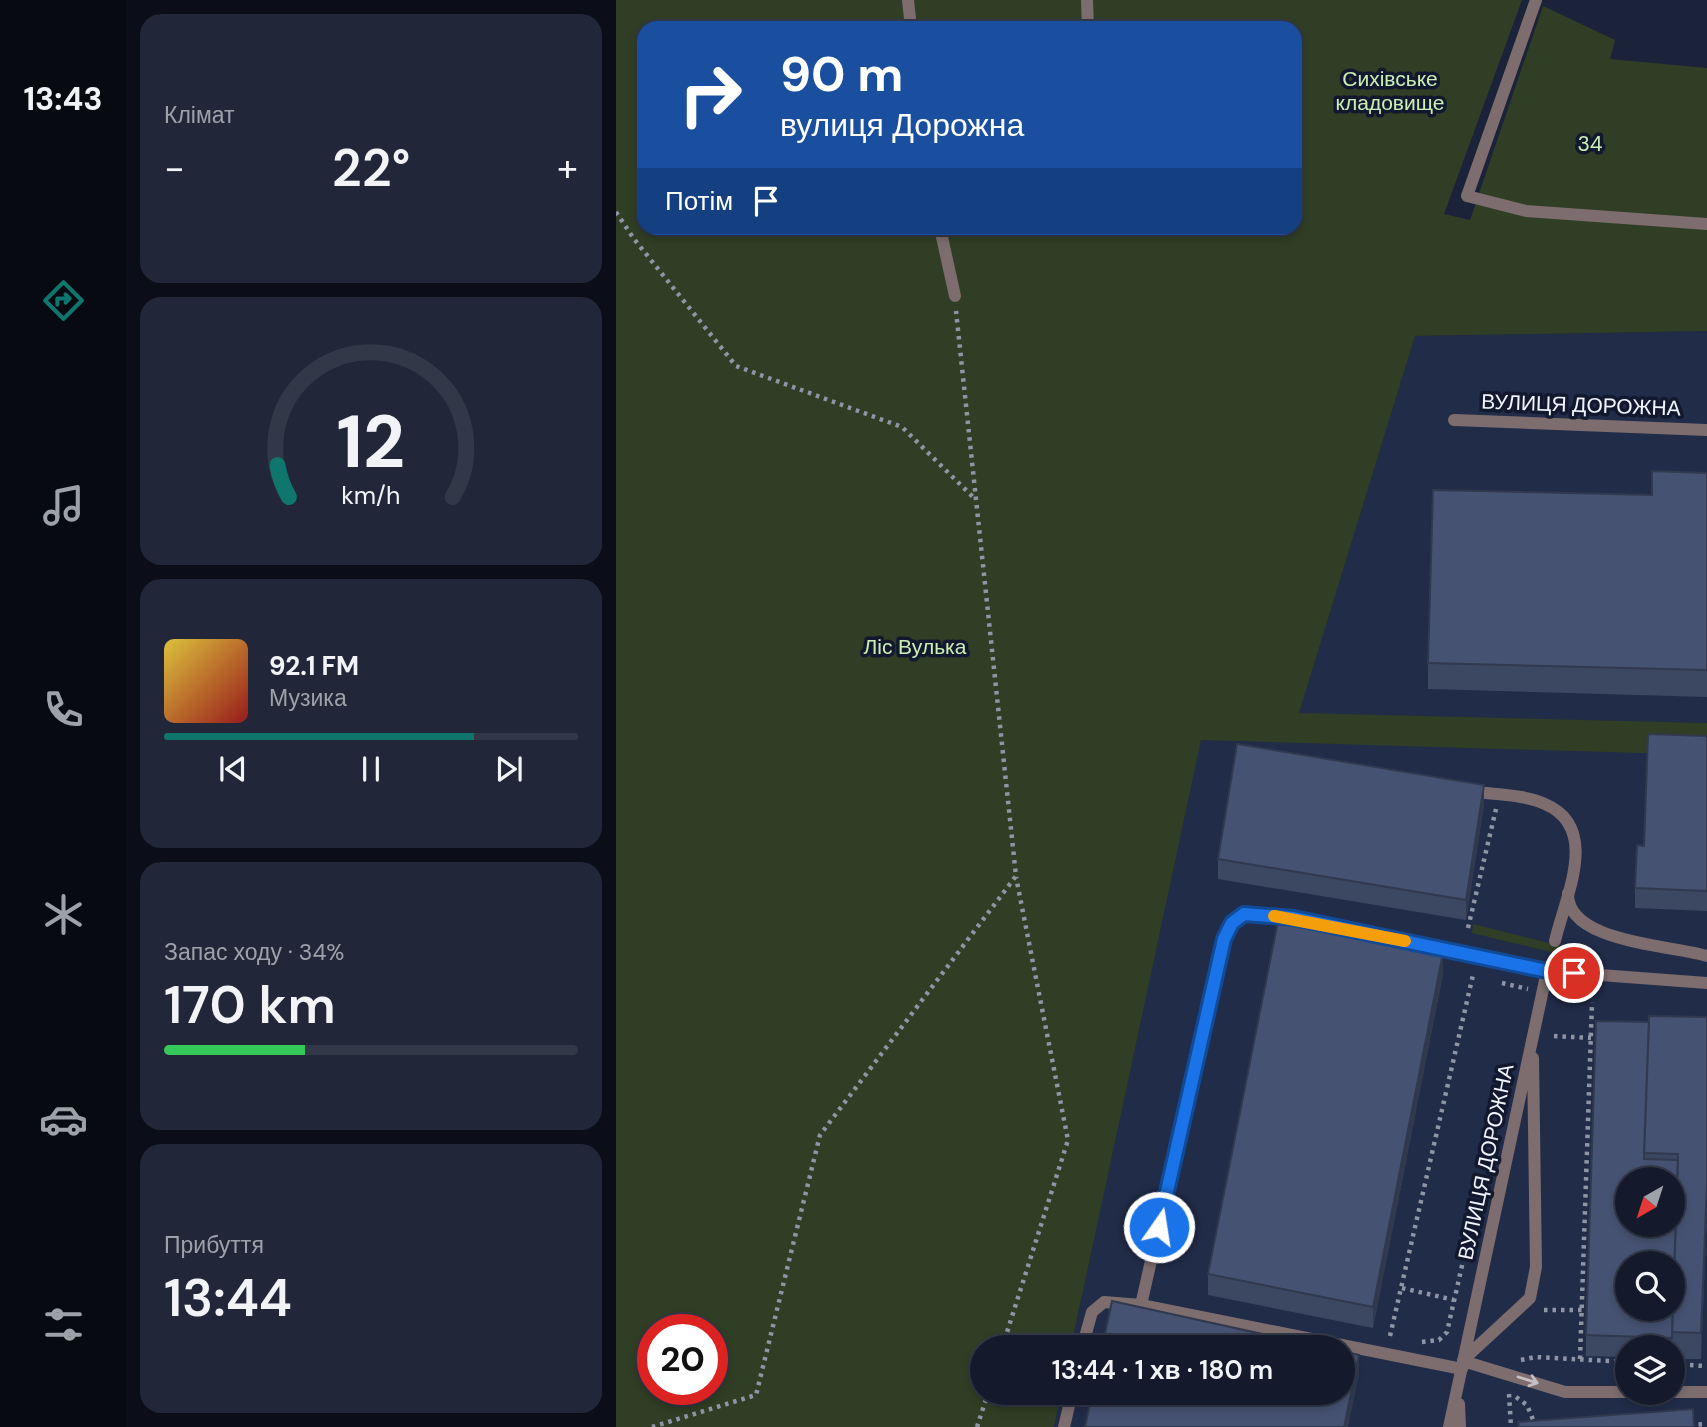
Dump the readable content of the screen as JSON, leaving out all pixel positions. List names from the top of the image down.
{
  "streets": {
    "lane": ["ВУЛИЦЯ ДОРОЖНА"]
  },
  "parks": ["Сихівське кладовище", "34", "Ліс Вулька"],
  "north": "bottom left",
  "page": {
    "tabs": "13:43",
    "tile": [
      "Клімат",
      ["Запас ходу · 34%", "170 km"],
      ["Прибуття", "13:44"]
    ],
    "turn": ["90 m", "вулиця Дорожна"],
    "heat": ["−", "22°", "+"],
    "then": "Потім",
    "song": ["92.1 FM", "Музика"],
    "limit": "20",
    "trip": "13:44 · 1 хв · 180 m",
    "gauge": ["12", "km/h"]
  }
}
